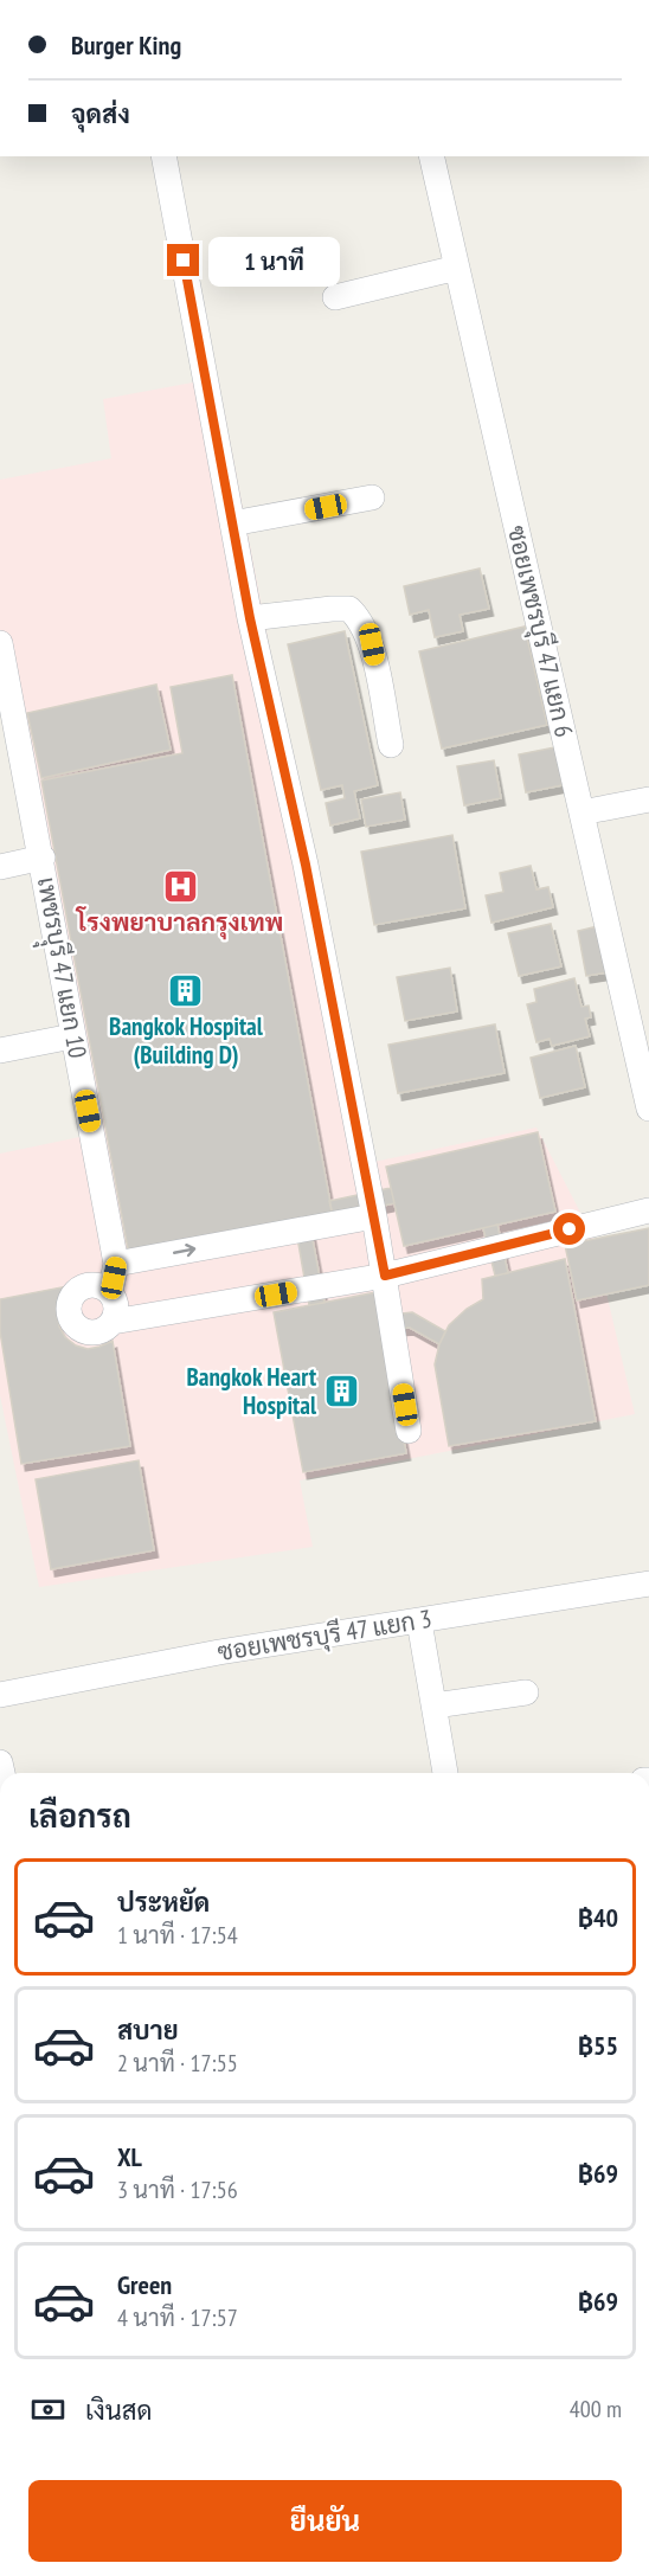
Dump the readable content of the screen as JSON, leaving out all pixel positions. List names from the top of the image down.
{
  "streets": {
    "street": ["ซอยเพชรบุรี 47 แยก 6", "เพชรบุุรี 47 แยก 10", "ซอยเพชรบุรี 47 แยก 3"]
  },
  "places": {
    "hospital": ["โรงพยาบาลกรุงเทพ"],
    "building": ["Bangkok Hospital (Building D)", "Bangkok Heart Hospital"]
  },
  "page": {
    "banner": ["Burger King", "จุดส่ง"],
    "bubble": "1 นาที",
    "heading": "เลือกรถ",
    "list": [
      {
        "name": "ประหยัด",
        "note": "1 นาที · 17:54",
        "value": "฿40"
      },
      {
        "name": "สบาย",
        "note": "2 นาที · 17:55",
        "value": "฿55"
      },
      {
        "name": "XL",
        "note": "3 นาที · 17:56",
        "value": "฿69"
      },
      {
        "name": "Green",
        "note": "4 นาที · 17:57",
        "value": "฿69"
      }
    ],
    "pay": ["เงินสด", "400 m"],
    "buttons": "ยืนยัน"
  }
}
